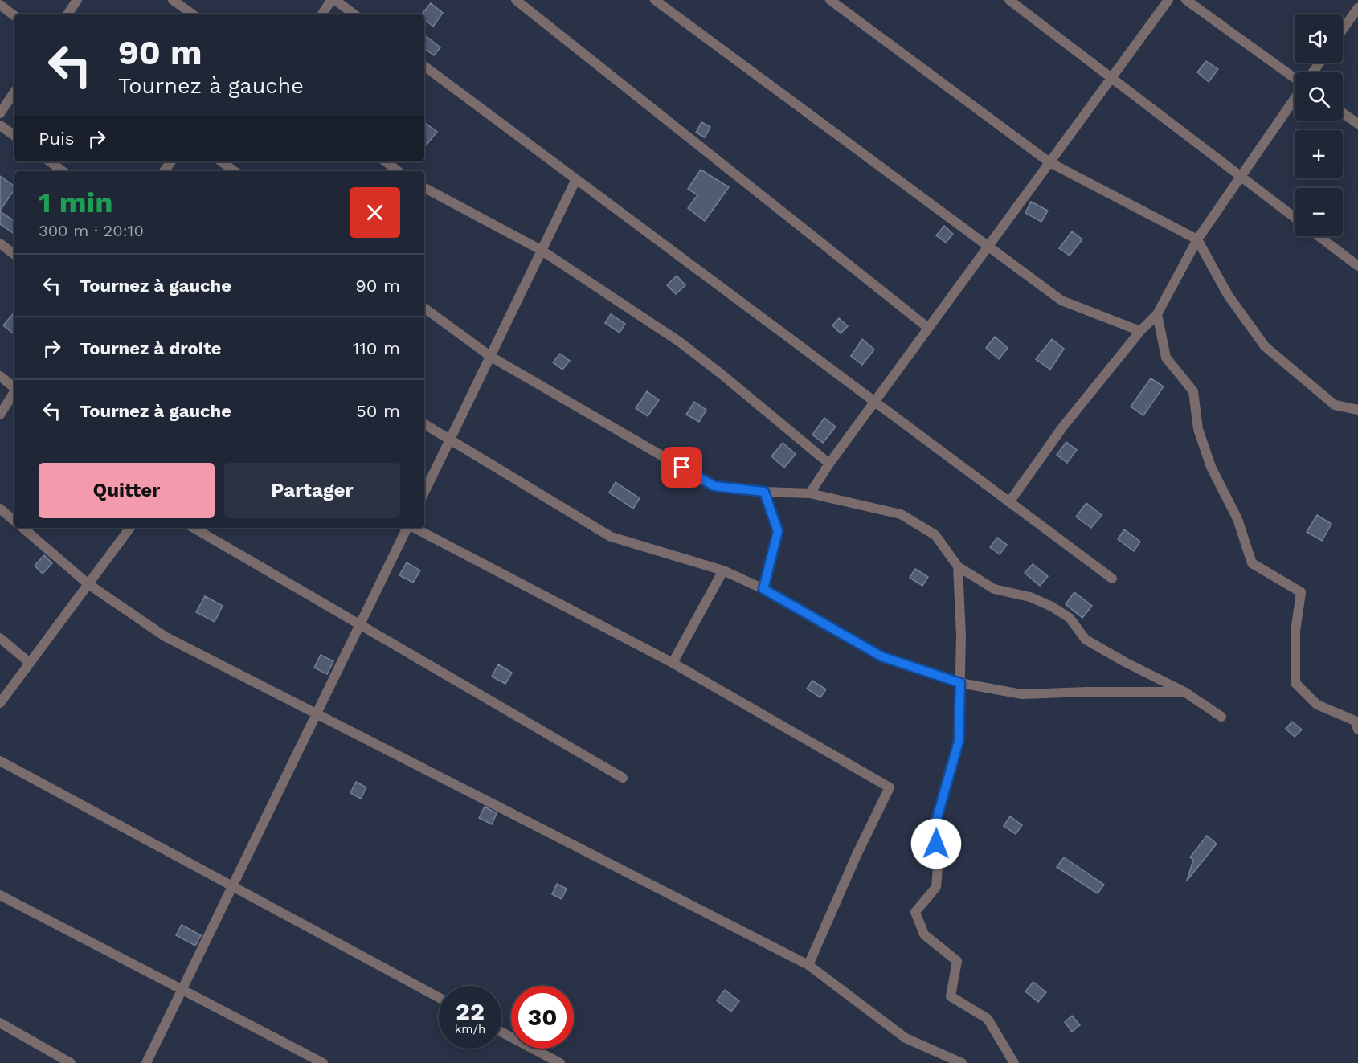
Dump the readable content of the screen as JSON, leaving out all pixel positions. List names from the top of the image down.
{
  "page": {
    "map_buttons": ["+", "−"],
    "turn": ["90 m", "Tournez à gauche"],
    "then": "Puis",
    "heading": ["1 min", "300 m · 20:10"],
    "list": [
      {
        "name": "Tournez à gauche",
        "value": "90 m"
      },
      {
        "name": "Tournez à droite",
        "value": "110 m"
      },
      {
        "name": "Tournez à gauche",
        "value": "50 m"
      }
    ],
    "buttons": ["Quitter", "Partager"],
    "speed": "22 km/h",
    "limit": "30"
  }
}
